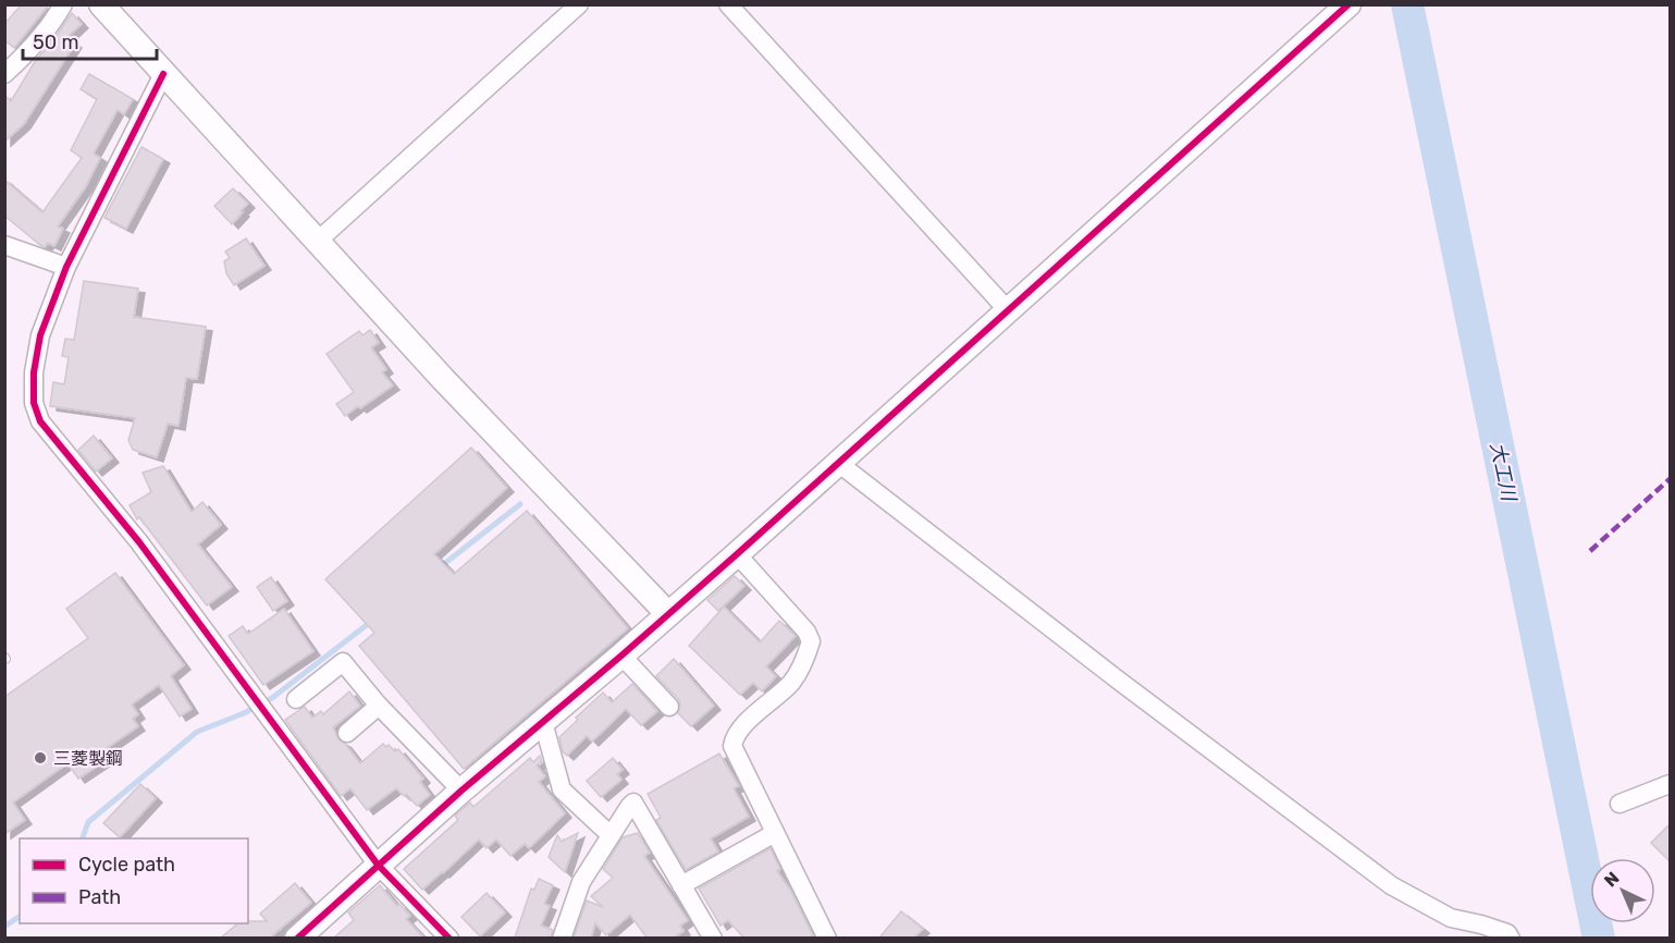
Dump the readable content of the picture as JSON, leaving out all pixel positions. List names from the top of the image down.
{
  "water": ["大工川"],
  "places": ["三菱製鋼"],
  "legend": ["Cycle path", "Path"],
  "scale_bar": "50 m",
  "north": "top left"
}
